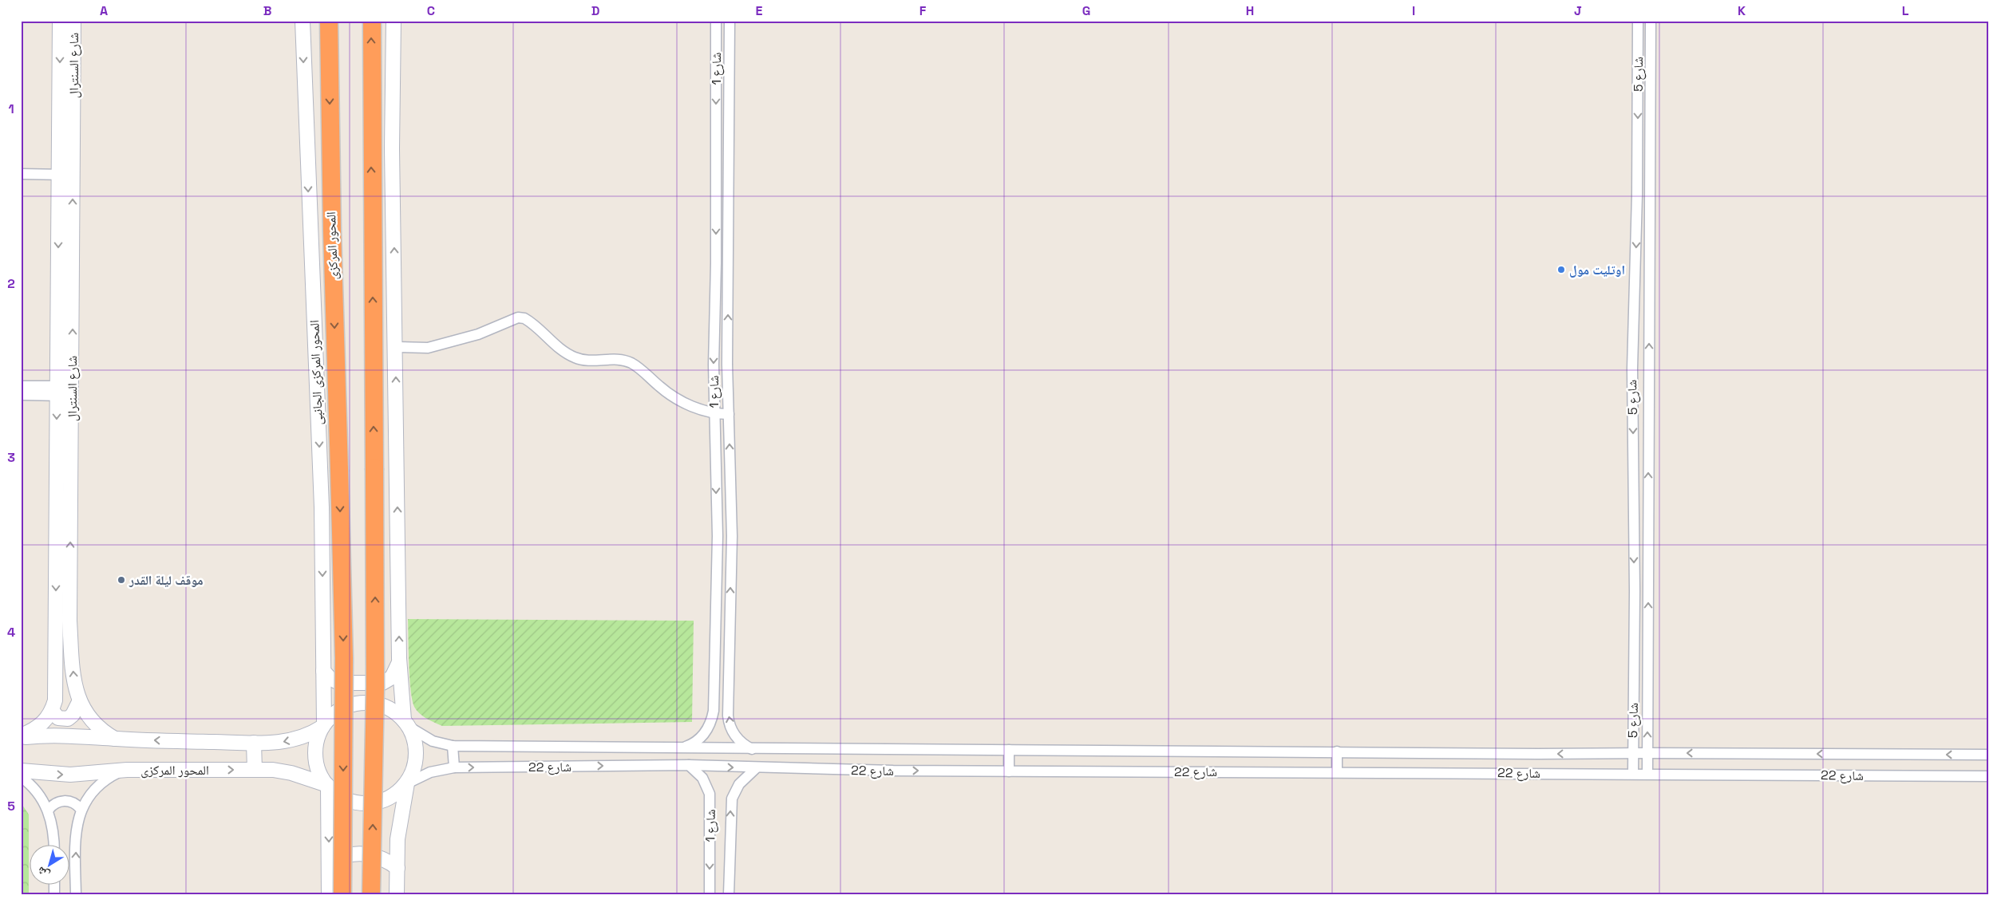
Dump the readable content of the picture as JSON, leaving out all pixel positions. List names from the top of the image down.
{
  "streets": {
    "highway": ["المحور المركزى"],
    "main road": ["شارع السنترال", "المحور المركزى الجانبى"],
    "street": ["شارع 1", "شارع 5", "شارع 22"]
  },
  "crossings": [
    ["شارع 1", "شارع 22"],
    ["شارع 5", "شارع 22"],
    ["المحور المركزى", "المحور المركزى الجانبى"],
    ["المحور المركزى", "شارع 22"],
    ["المحور المركزى الجانبى", "شارع 22"]
  ],
  "places": ["اوتليت مول", "موقف ليلة القدر"],
  "north": "bottom left",
  "grid": {
    "columns": [
      "A",
      "B",
      "C",
      "D",
      "E",
      "F",
      "G",
      "H",
      "I",
      "J",
      "K",
      "L"
    ],
    "rows": [
      "1",
      "2",
      "3",
      "4",
      "5"
    ]
  }
}
